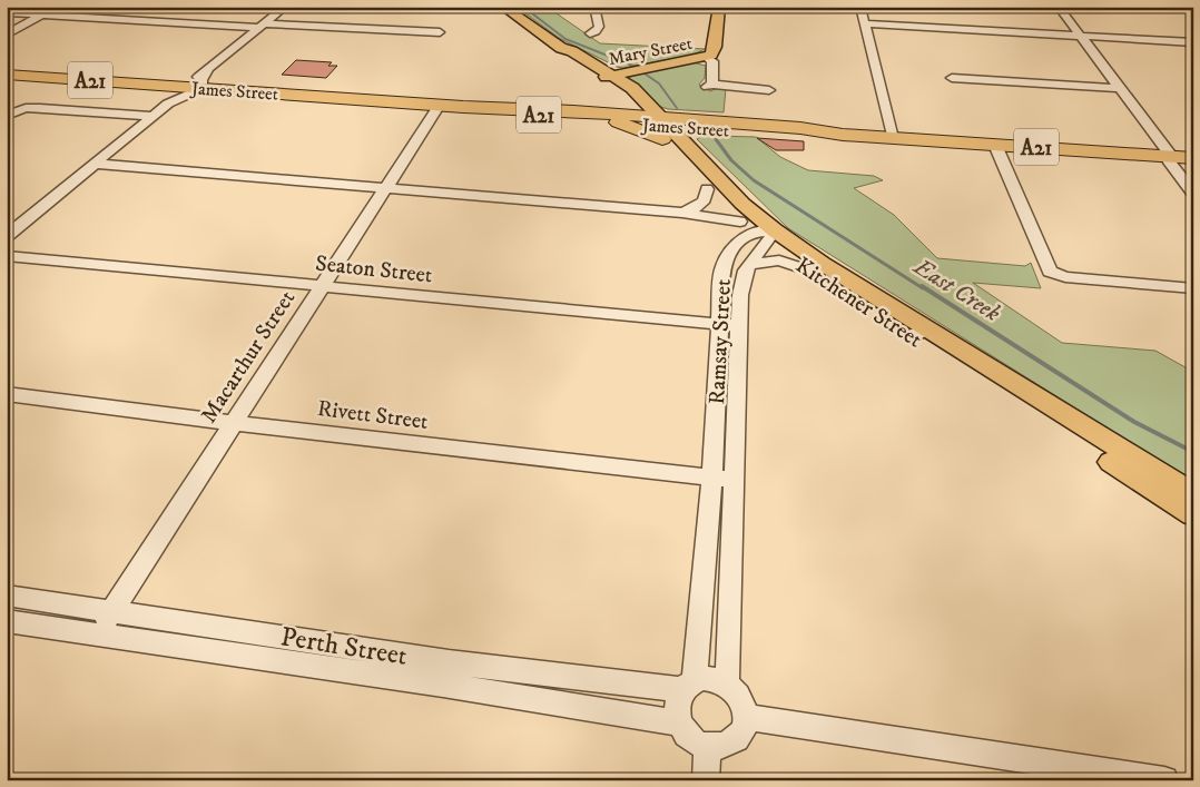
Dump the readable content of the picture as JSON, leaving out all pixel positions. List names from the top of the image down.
{
  "streets": {
    "highway": ["A21", "James Street"],
    "main road": ["Mary Street", "Kitchener Street"],
    "street": [
      "Seaton Street",
      "Ramsay Street",
      "Macarthur Street",
      "Rivett Street",
      "Perth Street"
    ]
  },
  "crossings": [
    ["Mary Street", "Kitchener Street"],
    ["James Street", "Kitchener Street"],
    ["James Street", "Macarthur Street"],
    ["Seaton Street", "Ramsay Street"],
    ["Seaton Street", "Macarthur Street"],
    ["Kitchener Street", "Ramsay Street"],
    ["Ramsay Street", "Rivett Street"],
    ["Ramsay Street", "Perth Street"],
    ["Macarthur Street", "Rivett Street"],
    ["Macarthur Street", "Perth Street"]
  ],
  "water": ["East Creek"]
}
